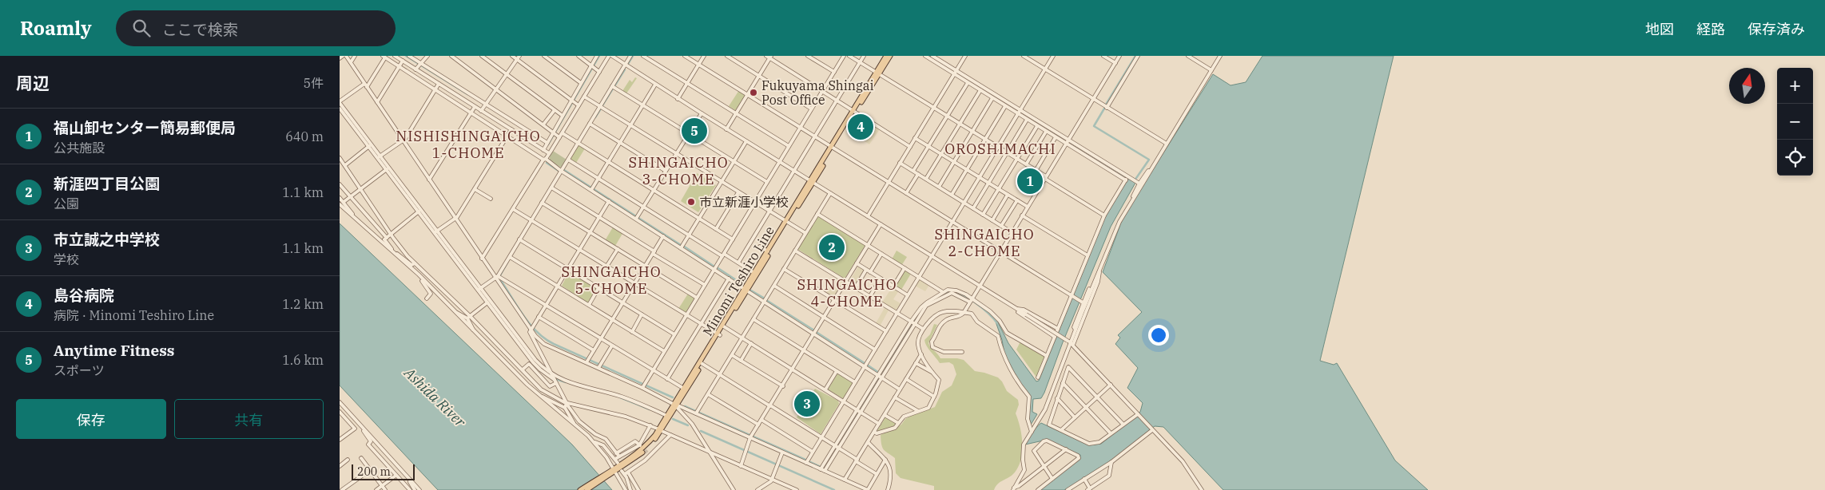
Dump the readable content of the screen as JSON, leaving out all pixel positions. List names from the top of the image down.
{
  "streets": {
    "main road": ["Minomi Teshiro Line"]
  },
  "districts": [
    "NISHISHINGAICHO 1-CHOME",
    "OROSHIMACHI",
    "SHINGAICHO 3-CHOME",
    "SHINGAICHO 2-CHOME",
    "SHINGAICHO 5-CHOME",
    "SHINGAICHO 4-CHOME"
  ],
  "water": ["Ashida River"],
  "places": ["Fukuyama Shingai Post Office", "市立新涯小学校"],
  "scale_bar": "200 m",
  "north": "top",
  "page": {
    "header": "Roamly",
    "search": "ここで検索",
    "nav": ["地図", "経路", "保存済み"],
    "heading": ["周辺", "5件"],
    "map_buttons": ["+", "−"],
    "list": [
      {
        "mark": "1",
        "name": "福山卸センター簡易郵便局",
        "note": "公共施設",
        "value": "640 m"
      },
      {
        "mark": "2",
        "name": "新涯四丁目公園",
        "note": "公園",
        "value": "1.1 km"
      },
      {
        "mark": "3",
        "name": "市立誠之中学校",
        "note": "学校",
        "value": "1.1 km"
      },
      {
        "mark": "4",
        "name": "島谷病院",
        "note": "病院 · Minomi Teshiro Line",
        "value": "1.2 km"
      },
      {
        "mark": "5",
        "name": "Anytime Fitness",
        "note": "スポーツ",
        "value": "1.6 km"
      }
    ],
    "pins": [
      "4",
      "5",
      "1",
      "2",
      "3"
    ],
    "buttons": ["保存", "共有"],
    "scale": "200 m"
  }
}
